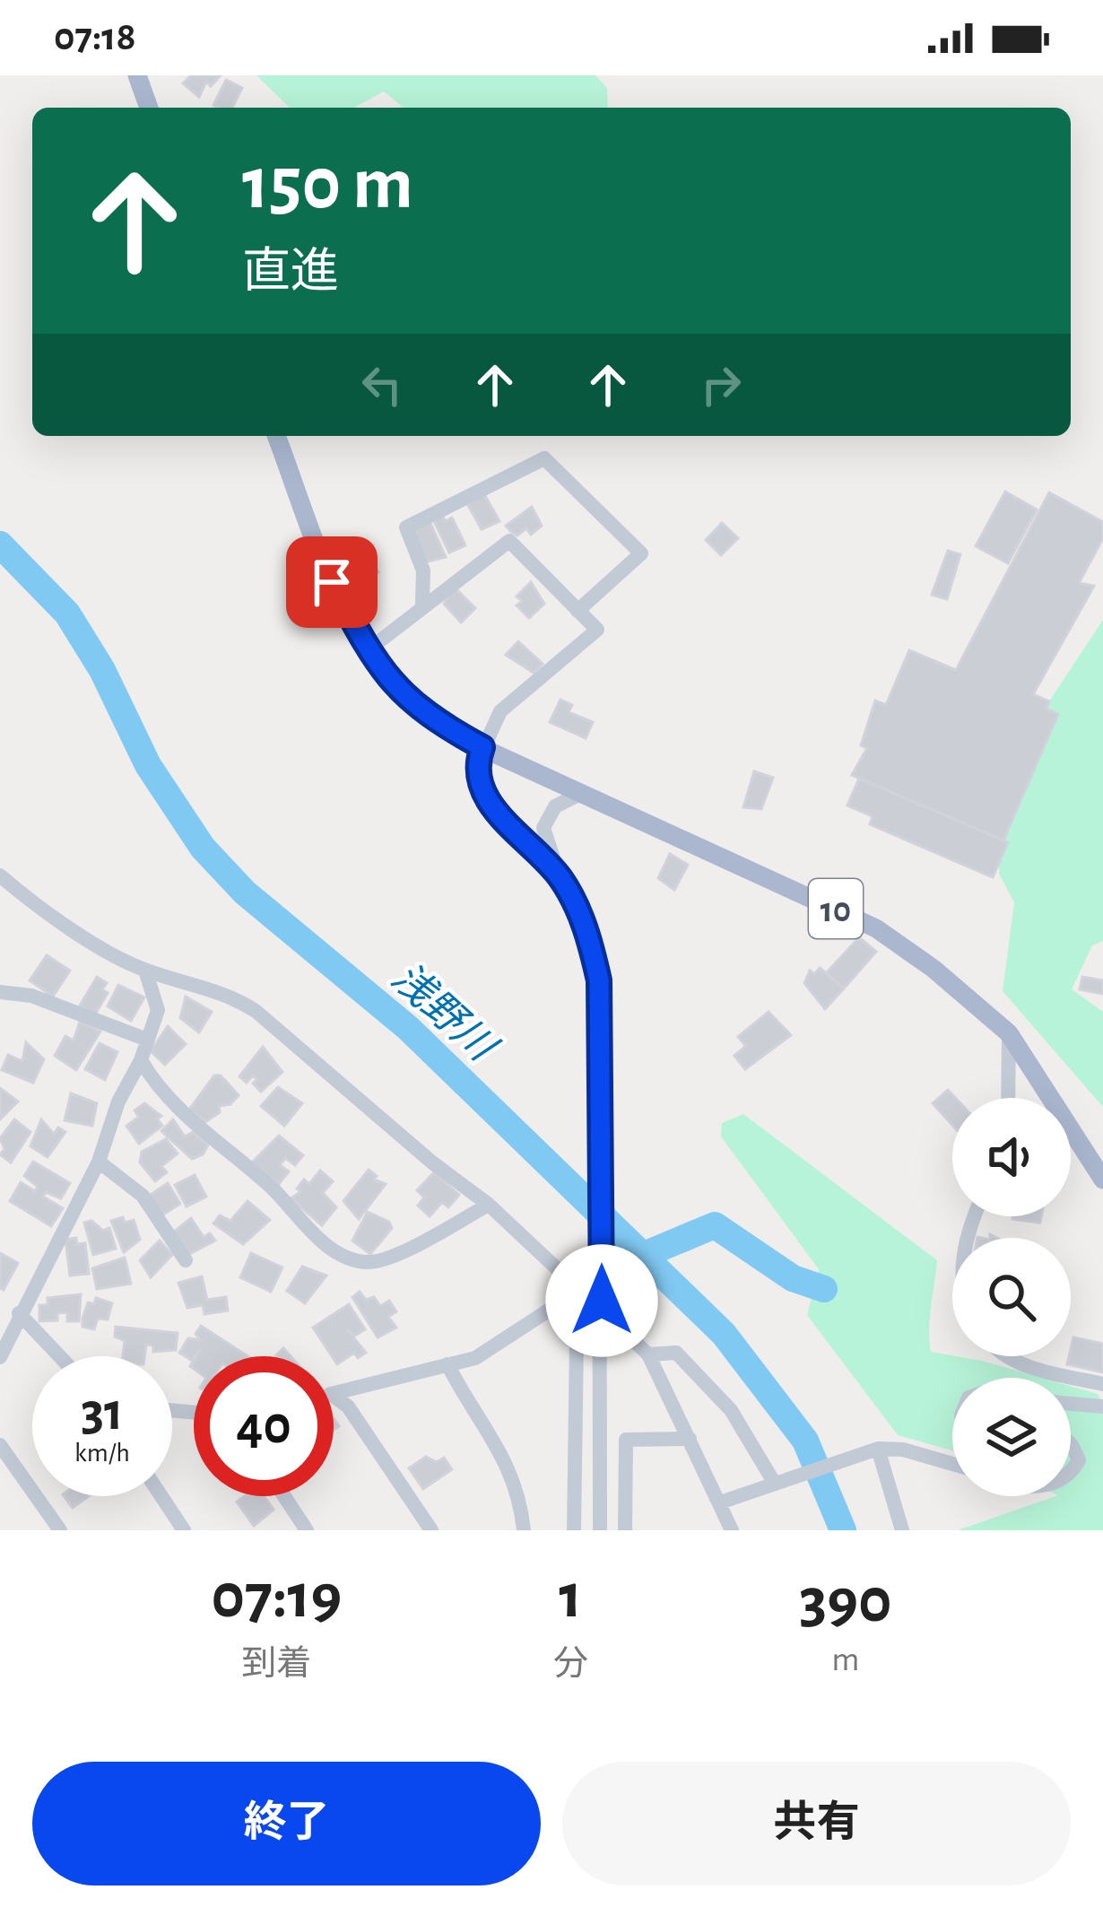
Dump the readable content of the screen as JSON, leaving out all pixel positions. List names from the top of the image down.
{
  "streets": {
    "main road": ["10"]
  },
  "water": ["浅野川"],
  "page": {
    "status": "07:18",
    "turn": ["150 m", "直進"],
    "speed": "31 km/h",
    "limit": "40",
    "eta": [
      "07:19",
      "到着",
      "1",
      "分",
      "390",
      "m"
    ],
    "buttons": ["終了", "共有"]
  }
}
